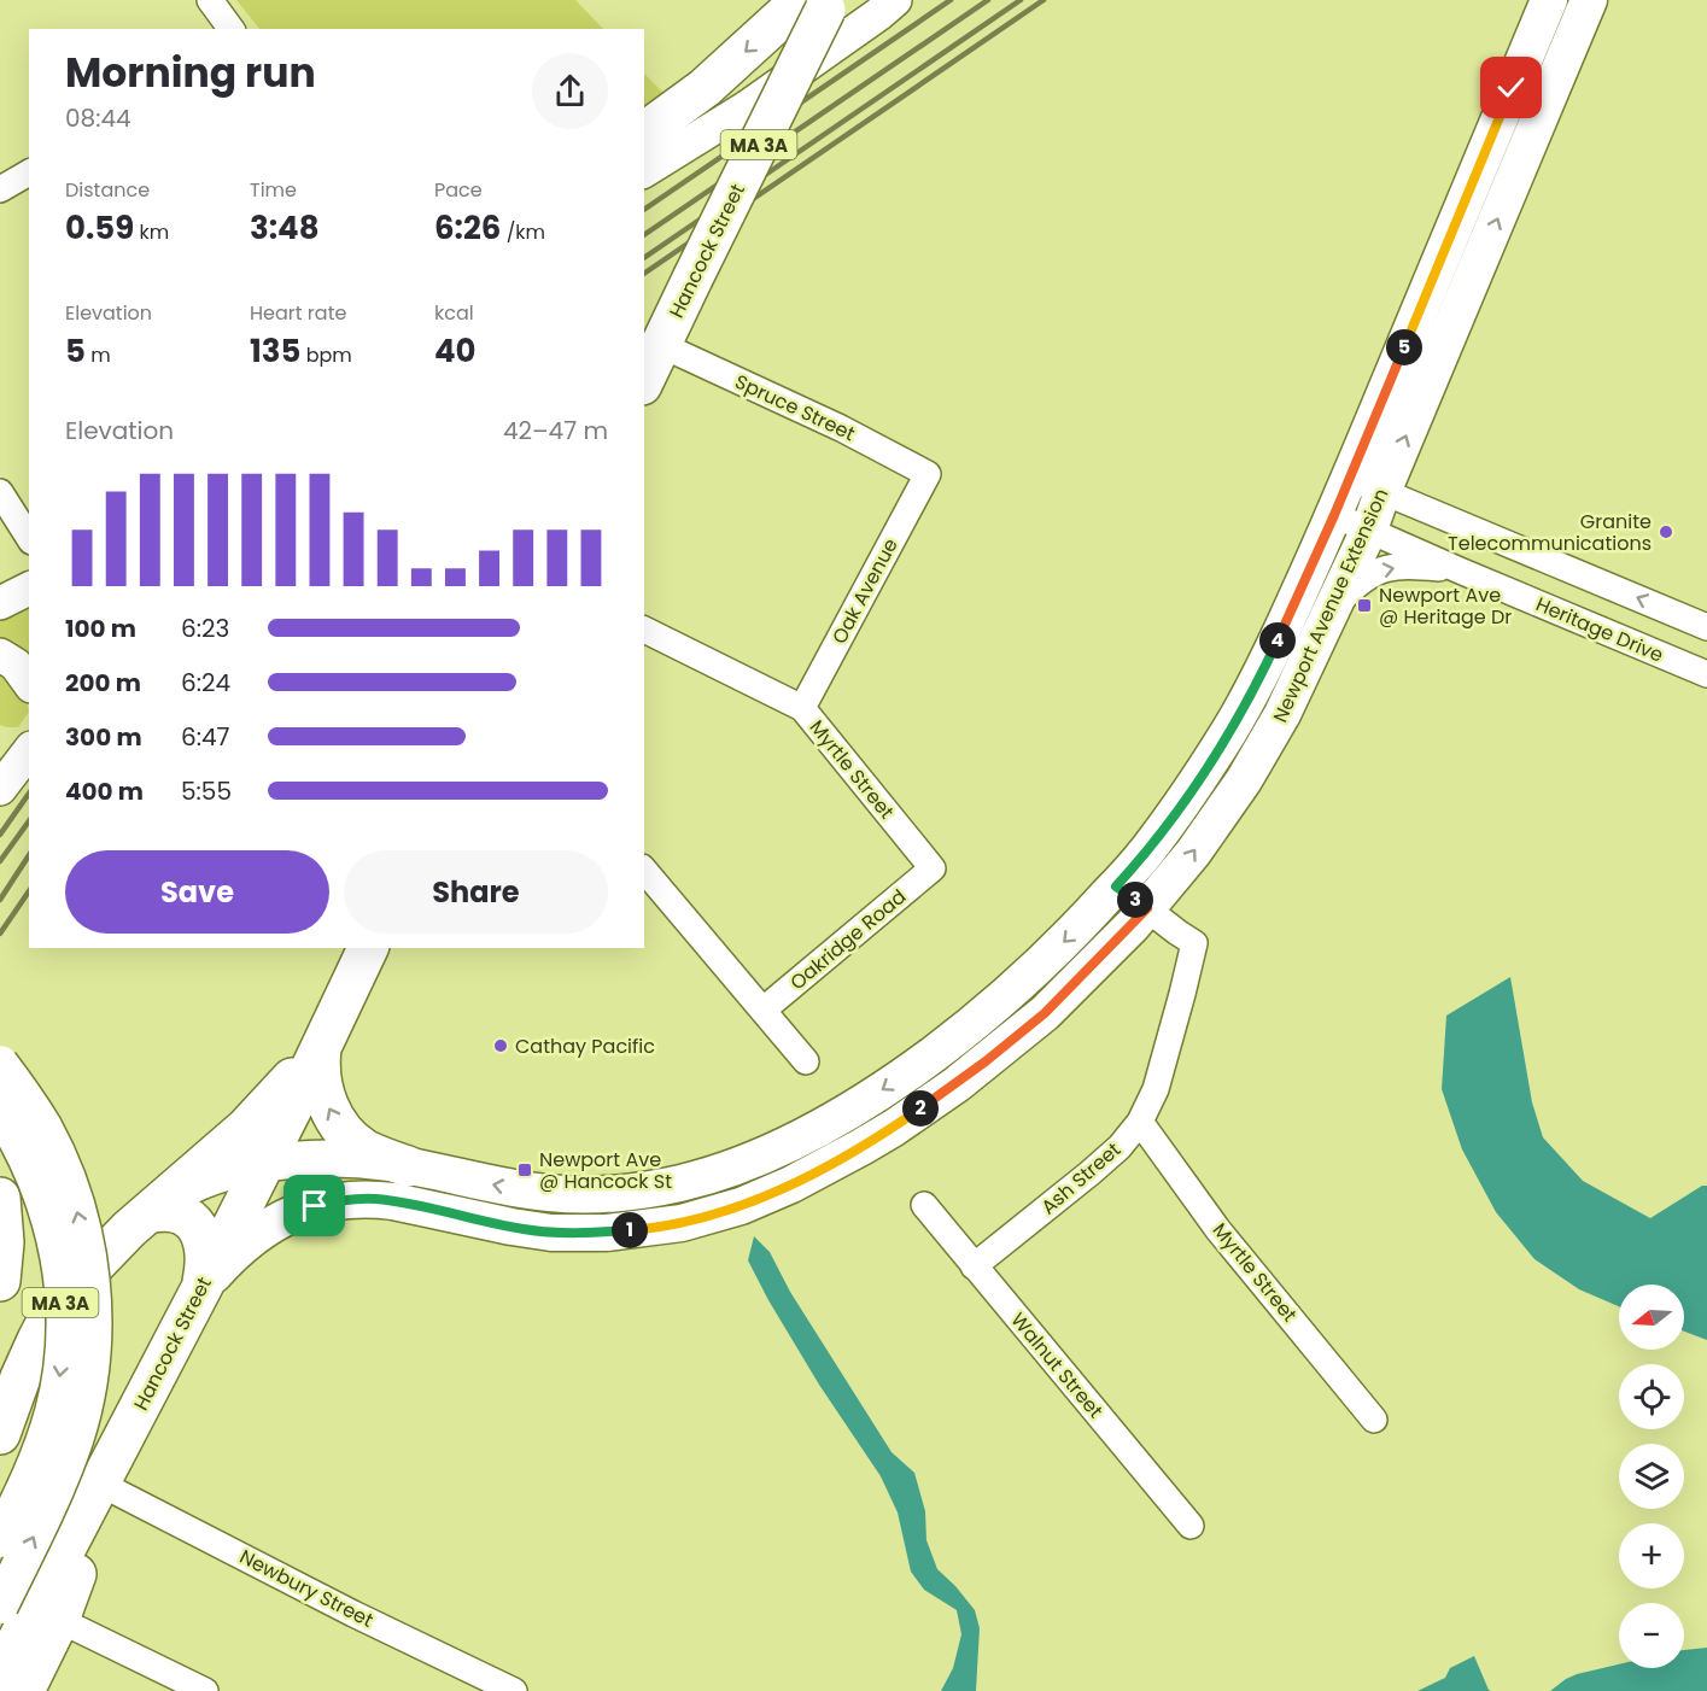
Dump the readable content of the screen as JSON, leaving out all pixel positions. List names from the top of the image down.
{
  "streets": {
    "main road": ["MA 3A", "Hancock Street", "Newport Avenue Extension"],
    "street": [
      "Spruce Street",
      "Oak Avenue",
      "Heritage Drive",
      "Myrtle Street",
      "Oakridge Road",
      "Ash Street",
      "Walnut Street",
      "Newbury Street"
    ]
  },
  "crossings": [
    ["Hancock Street", "Spruce Street"],
    ["Hancock Street", "Newport Avenue Extension"],
    ["Hancock Street", "Newbury Street"],
    ["Spruce Street", "Oak Avenue"],
    ["Oak Avenue", "Myrtle Street"],
    ["Newport Avenue Extension", "Heritage Drive"],
    ["Newport Avenue Extension", "Ash Street"],
    ["Myrtle Street", "Oakridge Road"],
    ["Myrtle Street", "Ash Street"],
    ["Ash Street", "Walnut Street"]
  ],
  "places": {
    "other": ["Granite Telecommunications", "Cathay Pacific"],
    "transit": ["Newport Ave @ Heritage Dr", "Newport Ave @ Hancock St"]
  },
  "north": "left",
  "page": {
    "heading": ["Morning run", "08:44"],
    "stats": [
      ["Distance", "0.59 km"],
      ["Time", "3:48"],
      ["Pace", "6:26 /km"],
      ["Elevation", "5 m"],
      ["Heart rate", "135 bpm"],
      ["kcal", "40"]
    ],
    "pins": [
      "5",
      "4",
      "3",
      "2",
      "1"
    ],
    "chart": ["Elevation", "42–47 m"],
    "list": [
      {
        "name": "100 m",
        "note": "6:23"
      },
      {
        "name": "200 m",
        "note": "6:24"
      },
      {
        "name": "300 m",
        "note": "6:47"
      },
      {
        "name": "400 m",
        "note": "5:55"
      }
    ],
    "buttons": ["Save", "Share"],
    "map_buttons": ["+", "−"]
  }
}
